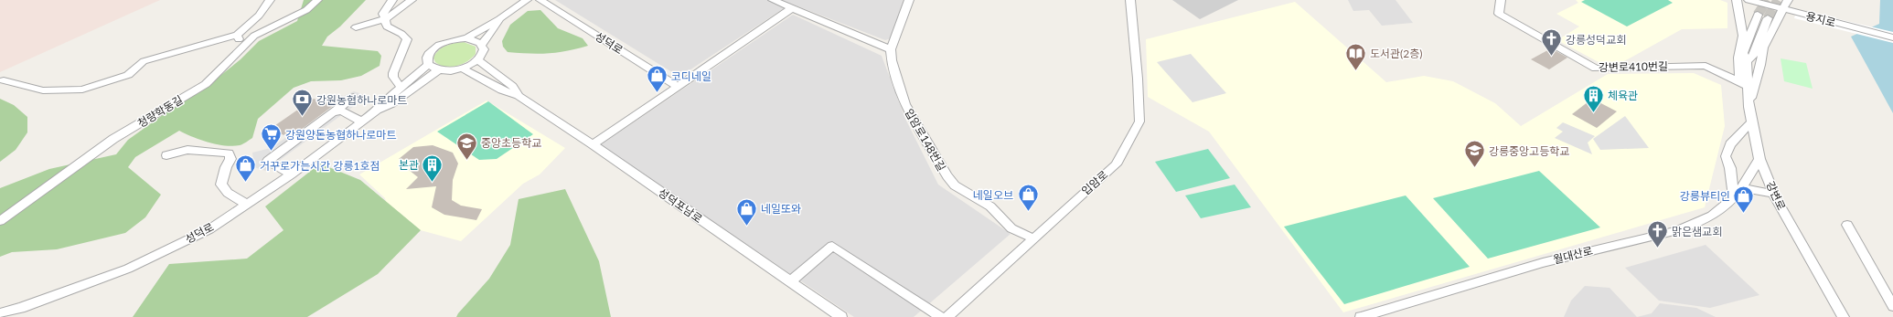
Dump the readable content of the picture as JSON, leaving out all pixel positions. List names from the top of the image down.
{
  "streets": {
    "street": [
      "용지로",
      "성덕로",
      "강변로410번길",
      "청량학동길",
      "입암로148번길",
      "입암로",
      "강변로",
      "성덕포남로",
      "월대산로"
    ]
  },
  "crossings": [
    ["강변로410번길", "강변로"],
    ["입암로148번길", "입암로"],
    ["강변로", "월대산로"]
  ],
  "places": {
    "church": ["강릉성덕교회", "맑은샘교회"],
    "library": ["도서관(2층)"],
    "shop": [
      "코디네일",
      "거꾸로가는시간 강릉1호점",
      "네일오브",
      "강릉뷰티인",
      "네일또와"
    ],
    "building": ["체육관", "본관"],
    "bank": ["강원농협하나로마트"],
    "supermarket": ["강원양돈농협하나로마트"],
    "school or university": ["중앙초등학교", "강릉중앙고등학교"]
  }
}
